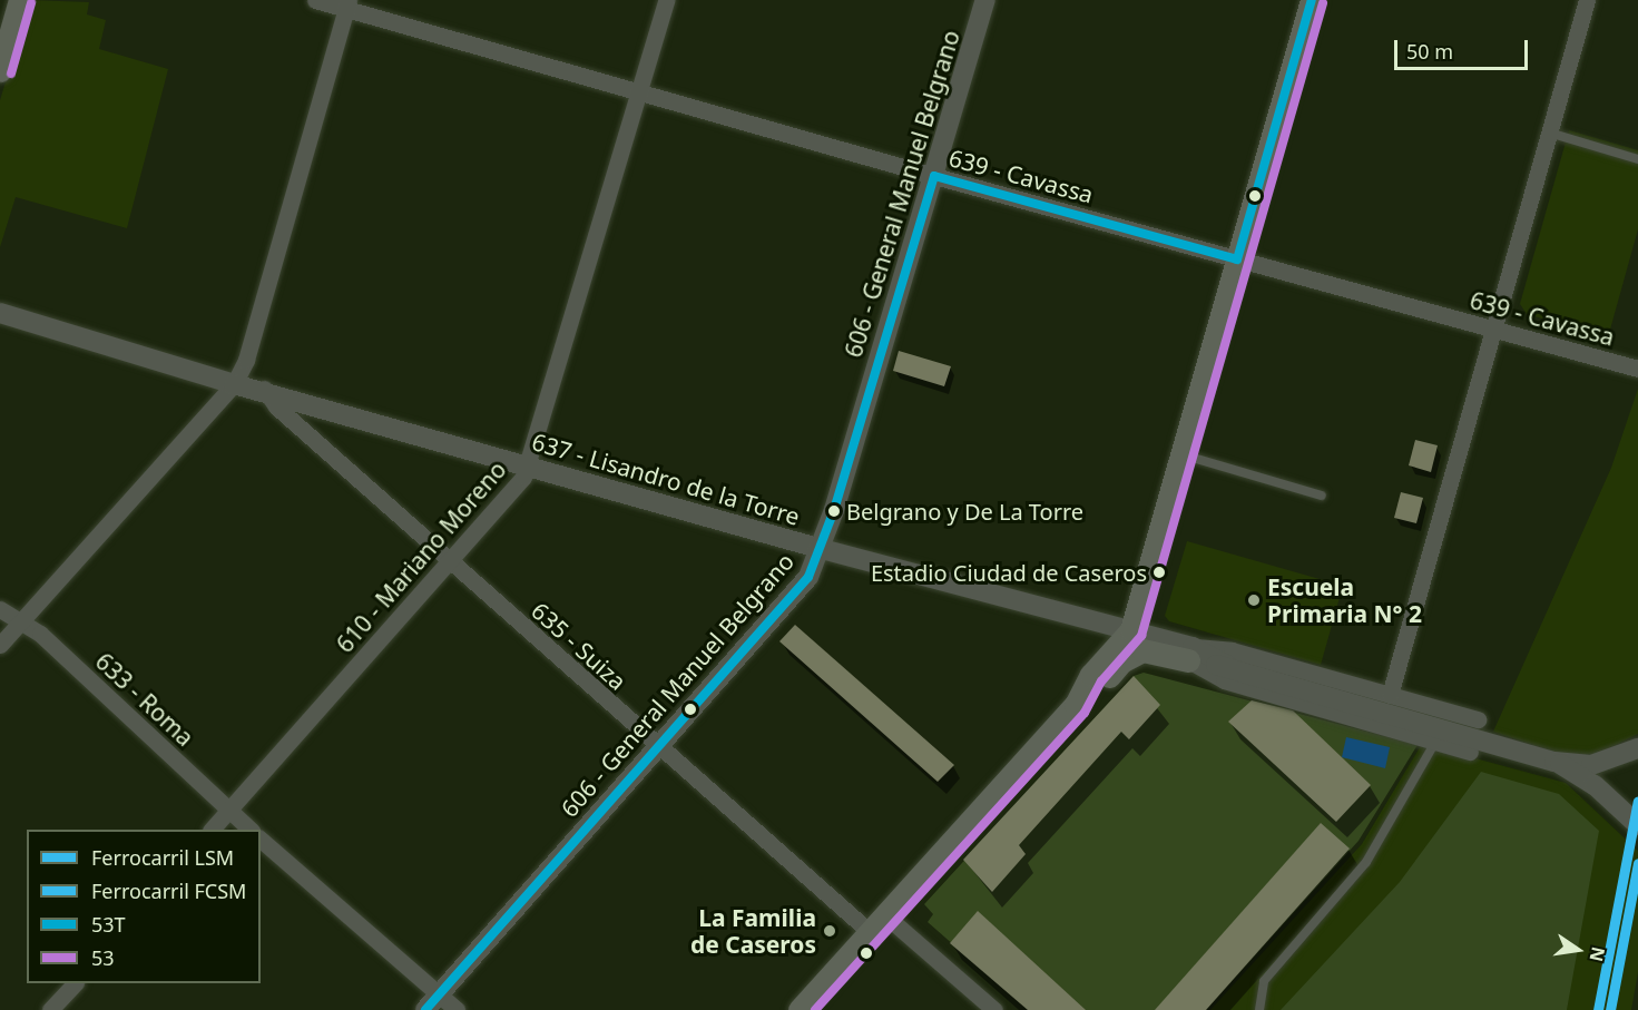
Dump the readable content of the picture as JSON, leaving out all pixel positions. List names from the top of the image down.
{
  "streets": {
    "street": [
      "639 - Cavassa",
      "606 - General Manuel Belgrano",
      "637 - Lisandro de la Torre",
      "610 - Mariano Moreno",
      "635 - Suiza",
      "633 - Roma"
    ]
  },
  "crossings": [
    ["639 - Cavassa", "606 - General Manuel Belgrano"],
    ["639 - Cavassa", "610 - Mariano Moreno"],
    ["606 - General Manuel Belgrano", "637 - Lisandro de la Torre"],
    ["606 - General Manuel Belgrano", "635 - Suiza"],
    ["637 - Lisandro de la Torre", "610 - Mariano Moreno"],
    ["637 - Lisandro de la Torre", "635 - Suiza"],
    ["610 - Mariano Moreno", "635 - Suiza"],
    ["610 - Mariano Moreno", "633 - Roma"]
  ],
  "places": [
    "Belgrano y De La Torre",
    "Estadio Ciudad de Caseros",
    "Escuela Primaria N° 2",
    "La Familia de Caseros"
  ],
  "lines": [
    "transit line 53T",
    "transit line 53",
    "rail line LSM",
    "rail line FCSM"
  ],
  "legend": [
    "Ferrocarril LSM",
    "Ferrocarril FCSM",
    "53T",
    "53"
  ],
  "scale_bar": "50 m",
  "north": "right"
}
